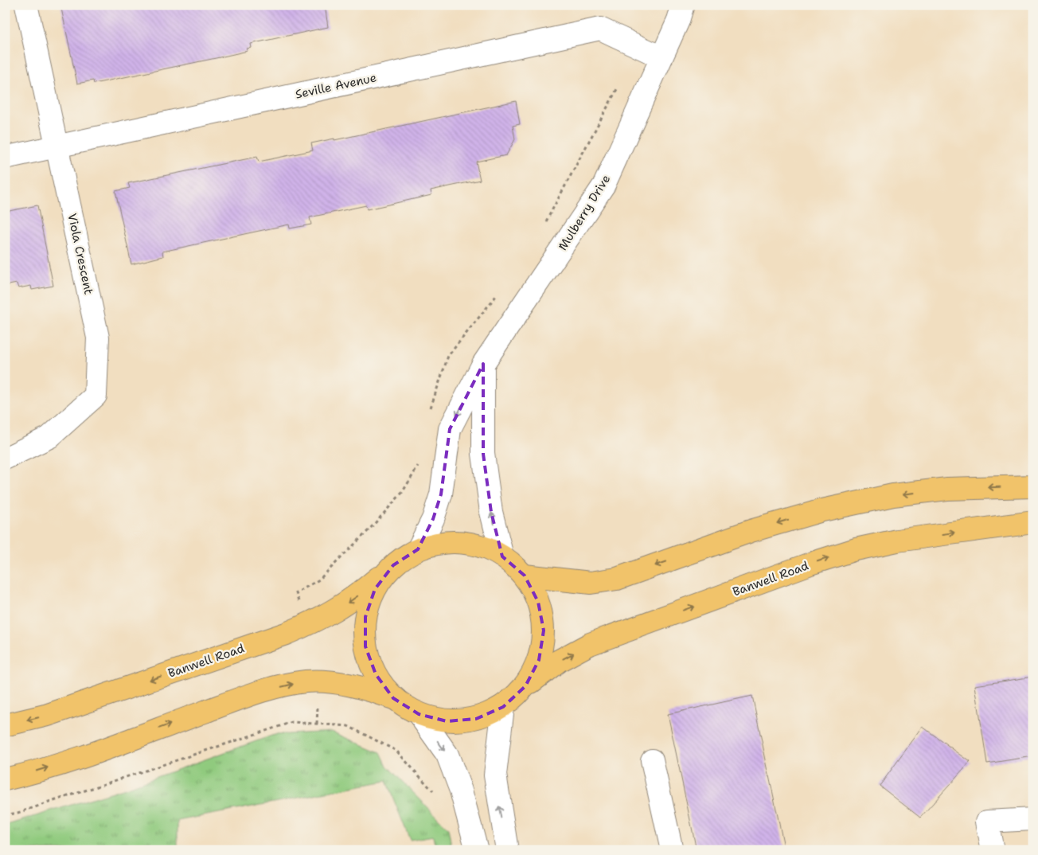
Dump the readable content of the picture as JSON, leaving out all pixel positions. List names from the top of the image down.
{
  "streets": {
    "main road": ["Banwell Road"],
    "street": ["Seville Avenue", "Mulberry Drive", "Viola Crescent"]
  },
  "crossings": [
    ["Seville Avenue", "Mulberry Drive"],
    ["Seville Avenue", "Viola Crescent"]
  ]
}
